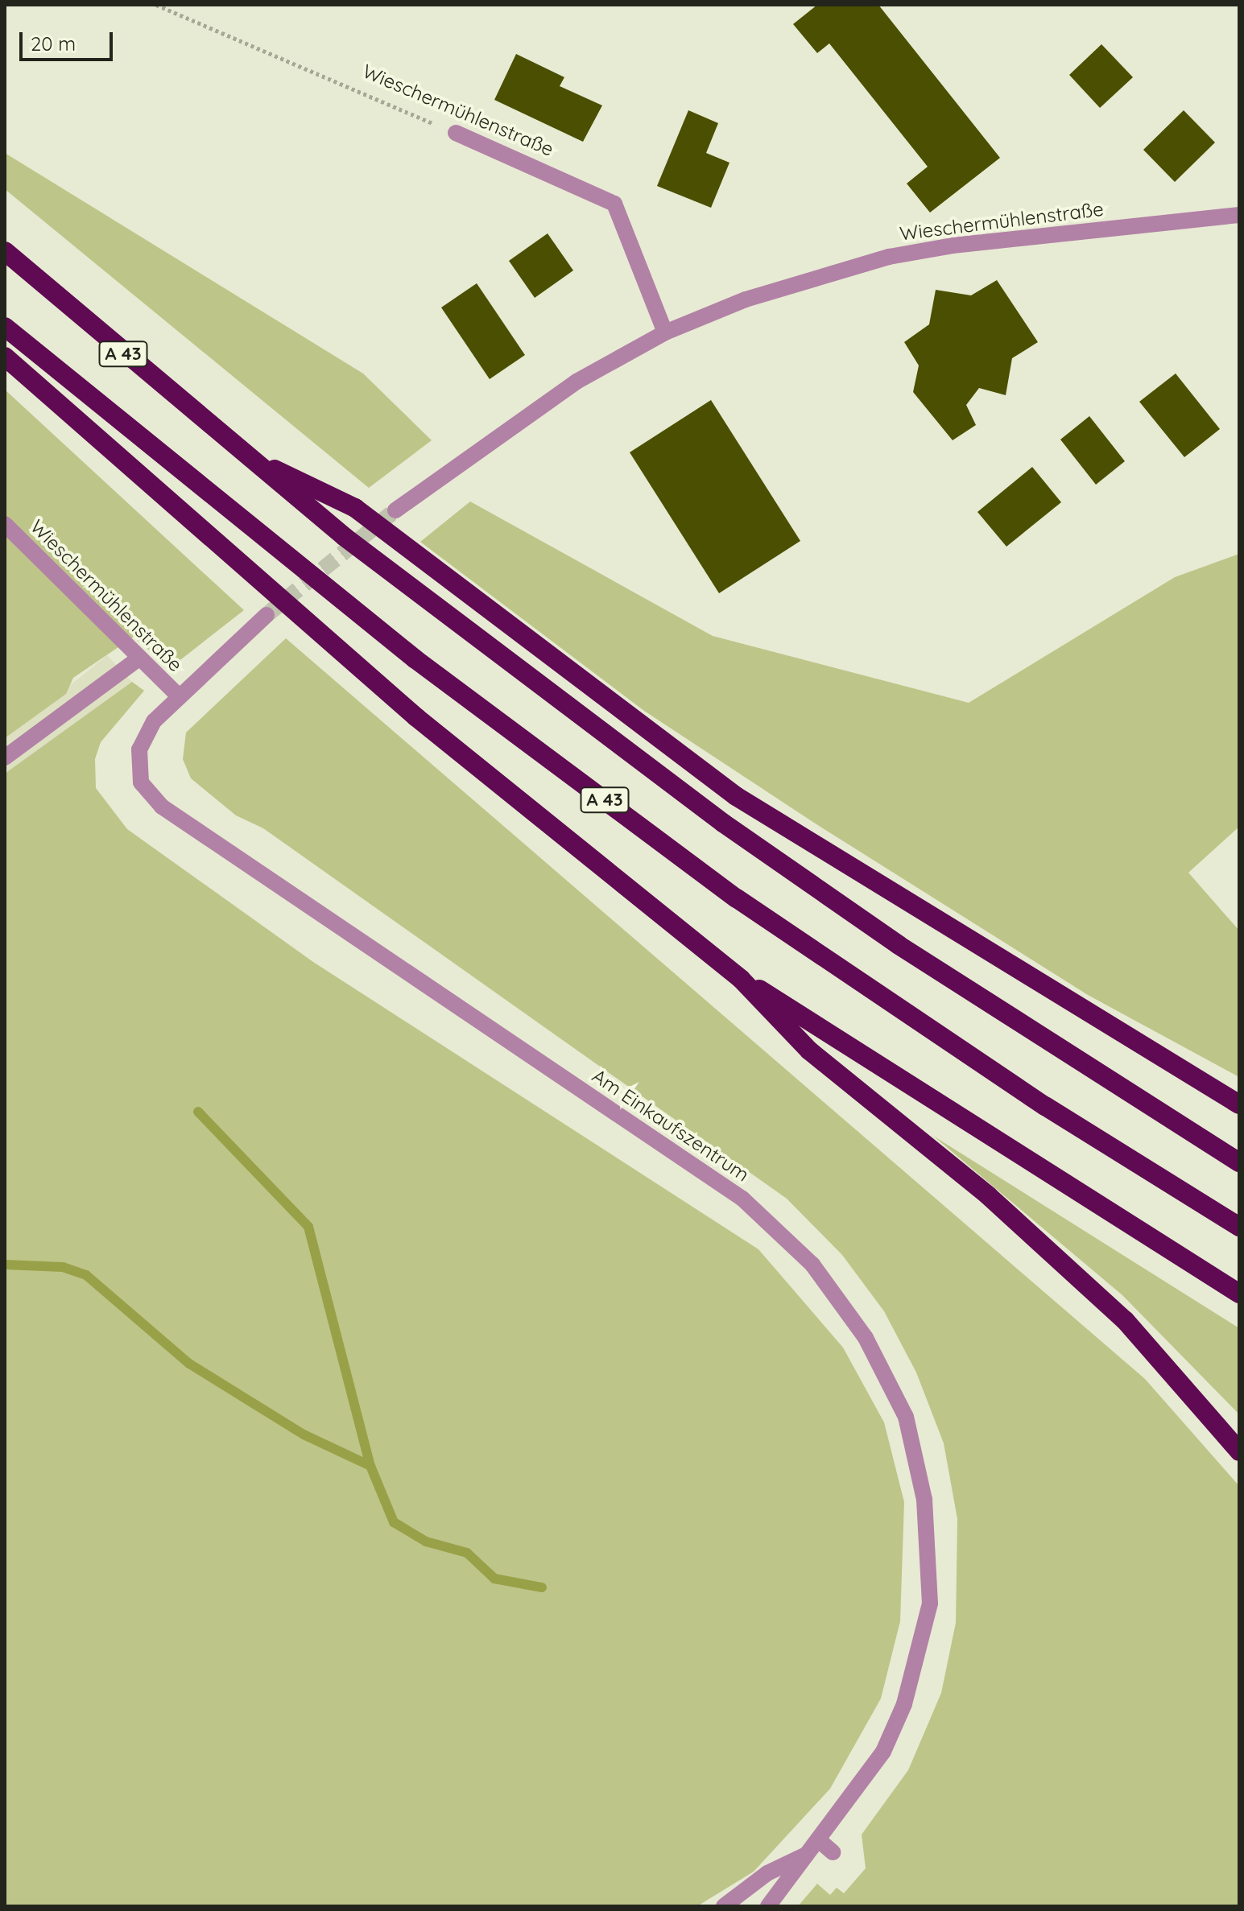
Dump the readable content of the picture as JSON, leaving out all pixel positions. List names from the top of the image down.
{
  "streets": {
    "highway": ["A 43"],
    "street": ["Wieschermühlenstraße", "Am Einkaufszentrum"]
  },
  "crossings": [
    ["Wieschermühlenstraße", "Am Einkaufszentrum"]
  ],
  "scale_bar": "20 m"
}
